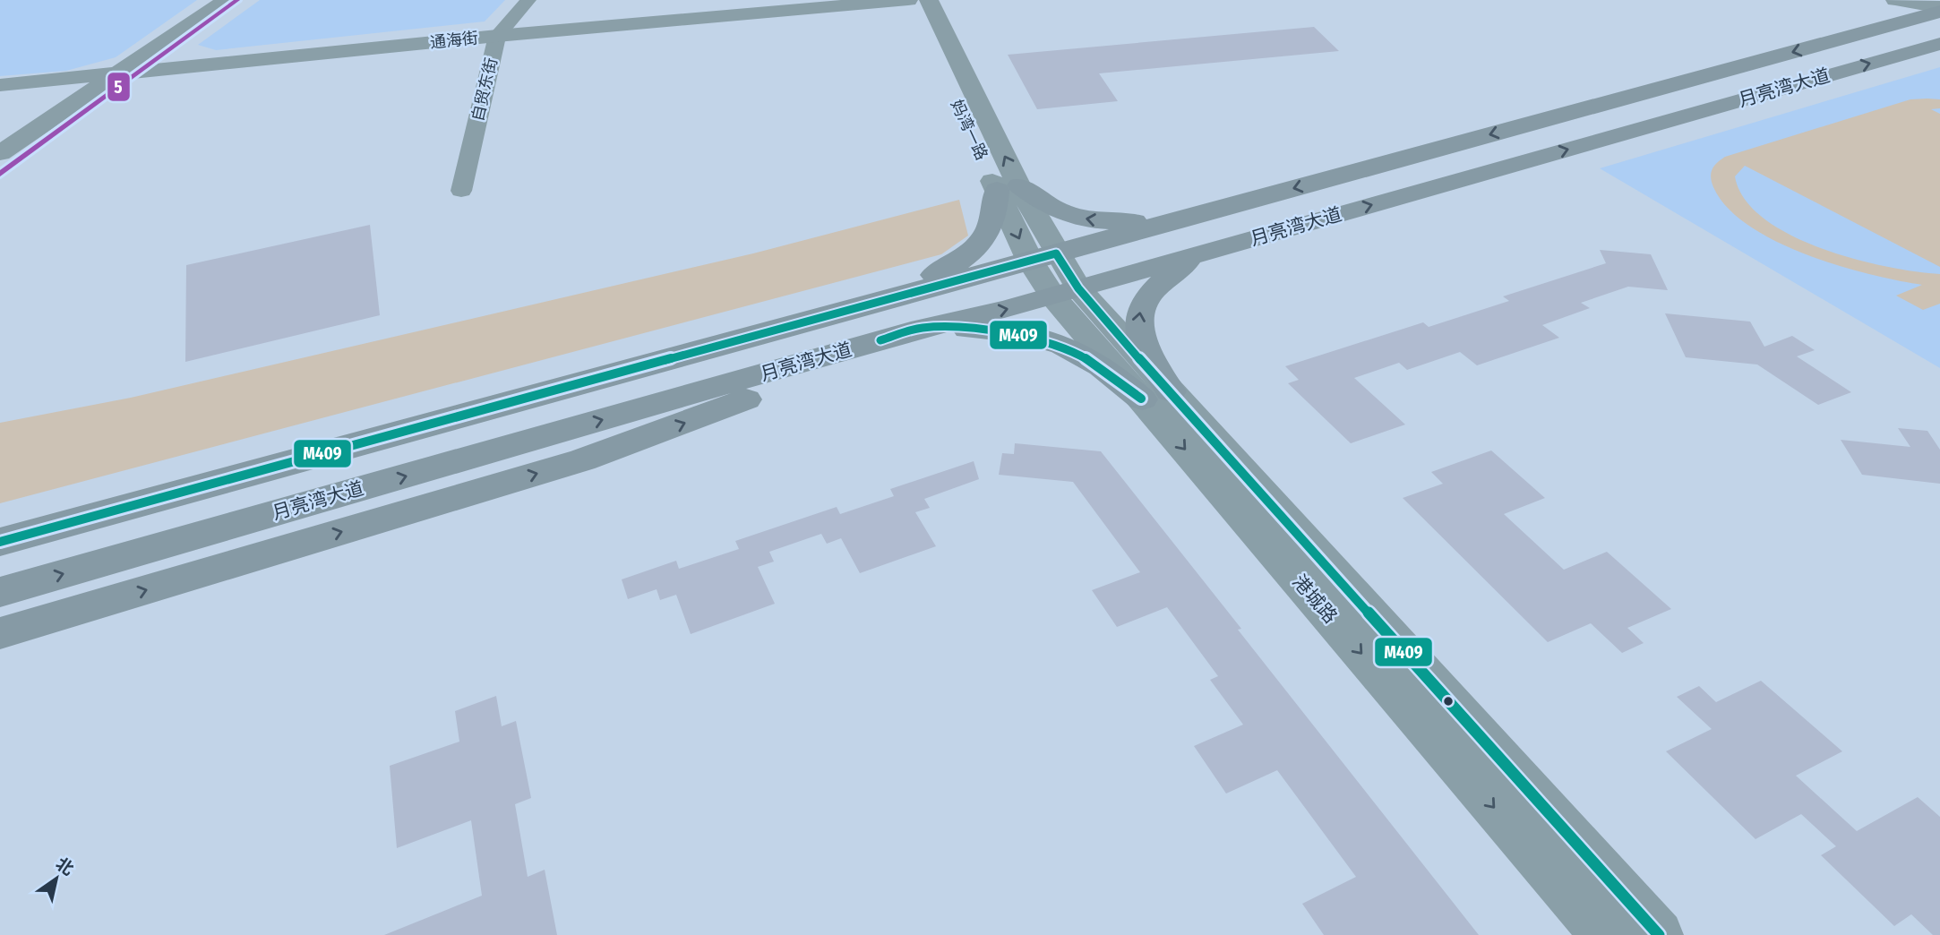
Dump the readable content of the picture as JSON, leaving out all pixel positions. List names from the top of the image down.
{
  "streets": {
    "main road": ["月亮湾大道"],
    "street": [
      "通海街",
      "自贸东街",
      "妈湾一路",
      "港城路"
    ]
  },
  "crossings": [
    ["通海街", "自贸东街"],
    ["通海街", "妈湾一路"],
    ["月亮湾大道", "妈湾一路"],
    ["月亮湾大道", "港城路"],
    ["妈湾一路", "港城路"]
  ],
  "lines": ["transit line 5", "transit line M409"],
  "north": "top right"
}
